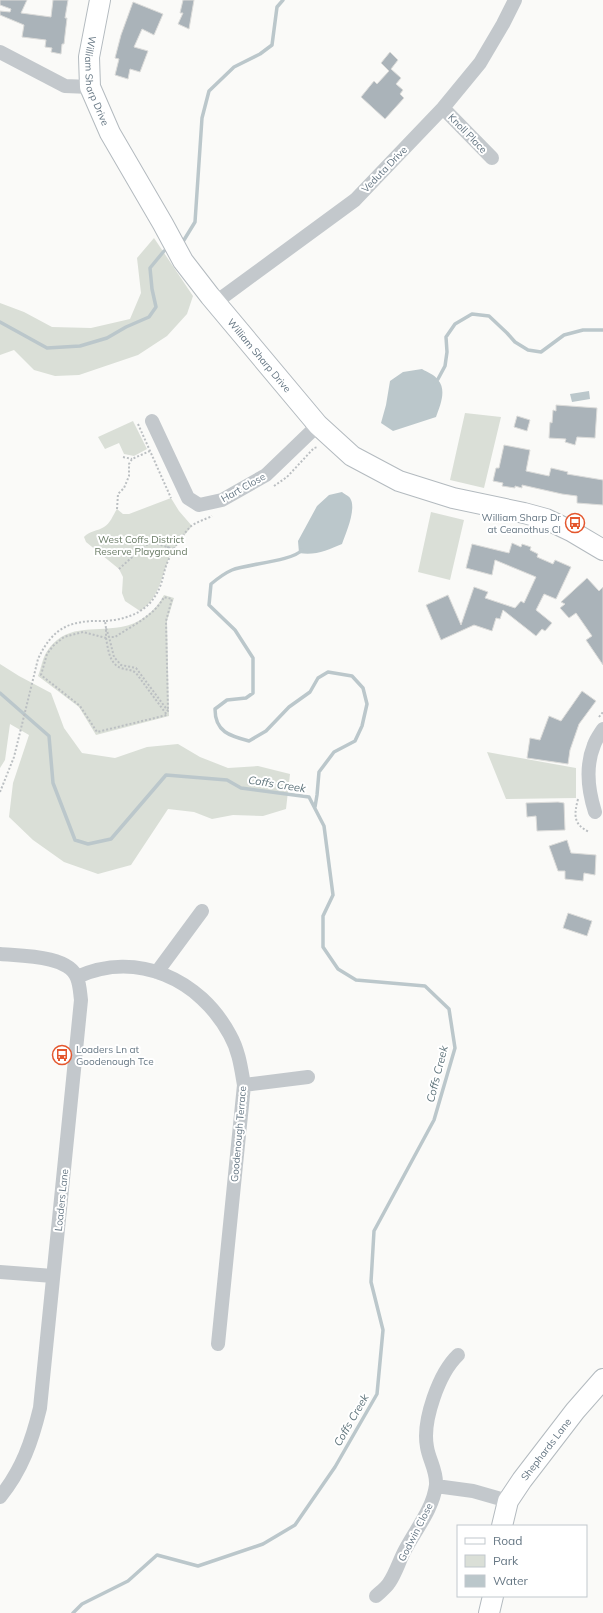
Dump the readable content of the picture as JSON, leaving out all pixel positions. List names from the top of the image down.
{
  "streets": {
    "street": [
      "William Sharp Drive",
      "Knoll Place",
      "Veduta Drive",
      "Hart Close",
      "Goodenough Terrace",
      "Loaders Lane",
      "Shephards Lane",
      "Godwin Close"
    ]
  },
  "crossings": [
    ["William Sharp Drive", "Veduta Drive"],
    ["William Sharp Drive", "Hart Close"],
    ["Knoll Place", "Veduta Drive"],
    ["Goodenough Terrace", "Loaders Lane"]
  ],
  "water": ["Coffs Creek"],
  "parks": ["West Coffs District Reserve Playground"],
  "places": {
    "bus stop": ["William Sharp Dr at Ceanothus Cl", "Loaders Ln at Goodenough Tce"]
  },
  "legend": ["Road", "Park", "Water"]
}
